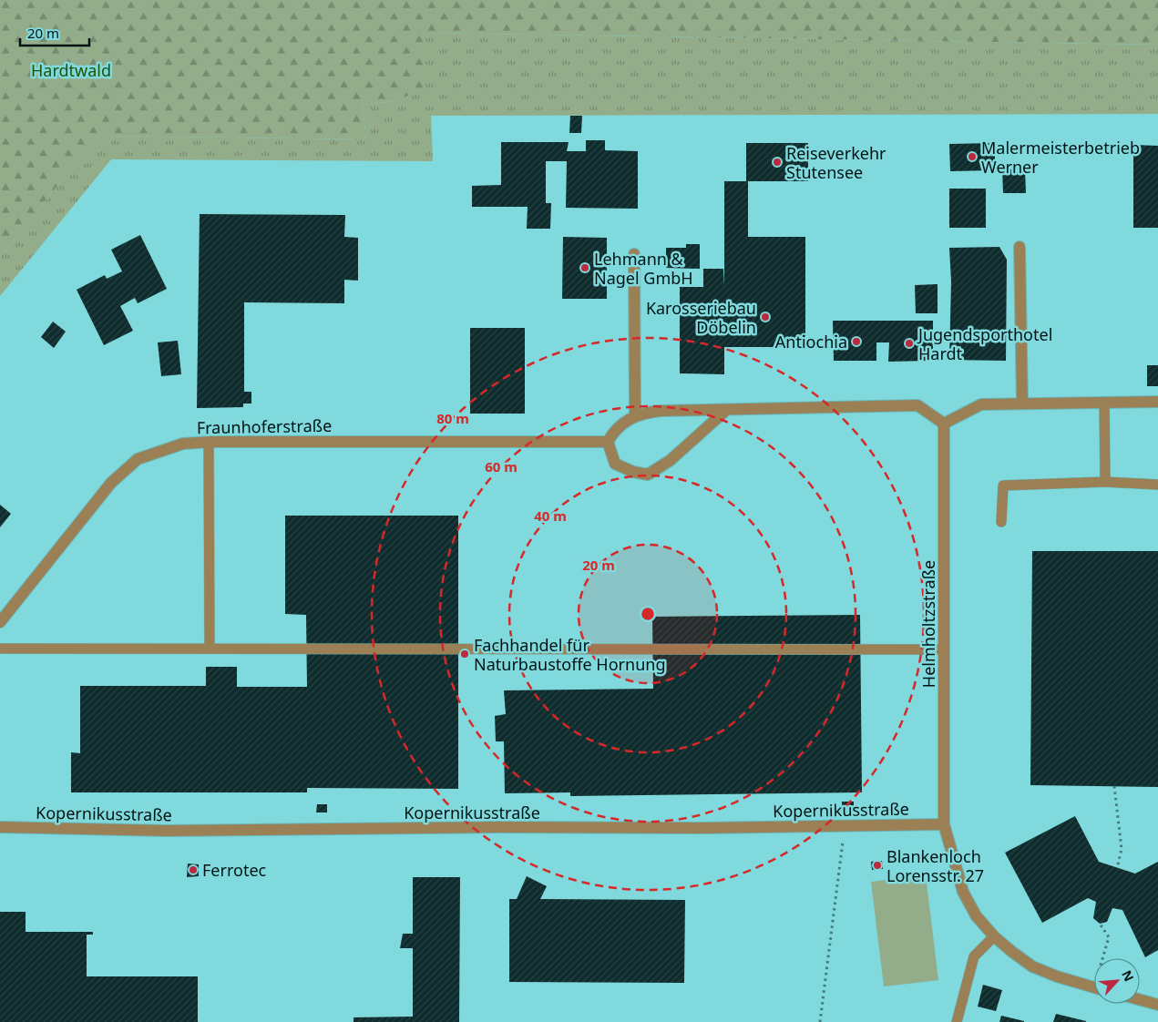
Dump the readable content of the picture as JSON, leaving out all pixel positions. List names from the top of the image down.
{
  "streets": {
    "street": ["Fraunhoferstraße", "Helmholtzstraße", "Kopernikusstraße"]
  },
  "crossings": [
    ["Helmholtzstraße", "Kopernikusstraße"]
  ],
  "parks": ["Hardtwald"],
  "places": [
    "Malermeisterbetrieb Werner",
    "Reiseverkehr Stutensee",
    "Lehmann & Nagel GmbH",
    "Karosseriebau Döbelin",
    "Antiochia",
    "Jugendsporthotel Hardt",
    "Fachhandel für Naturbaustoffe Hornung",
    "Blankenloch Lorensstr. 27",
    "Ferrotec"
  ],
  "scale_bar": "20 m",
  "north": "top right",
  "rings": [
    "80 m",
    "60 m",
    "40 m",
    "20 m"
  ]
}
